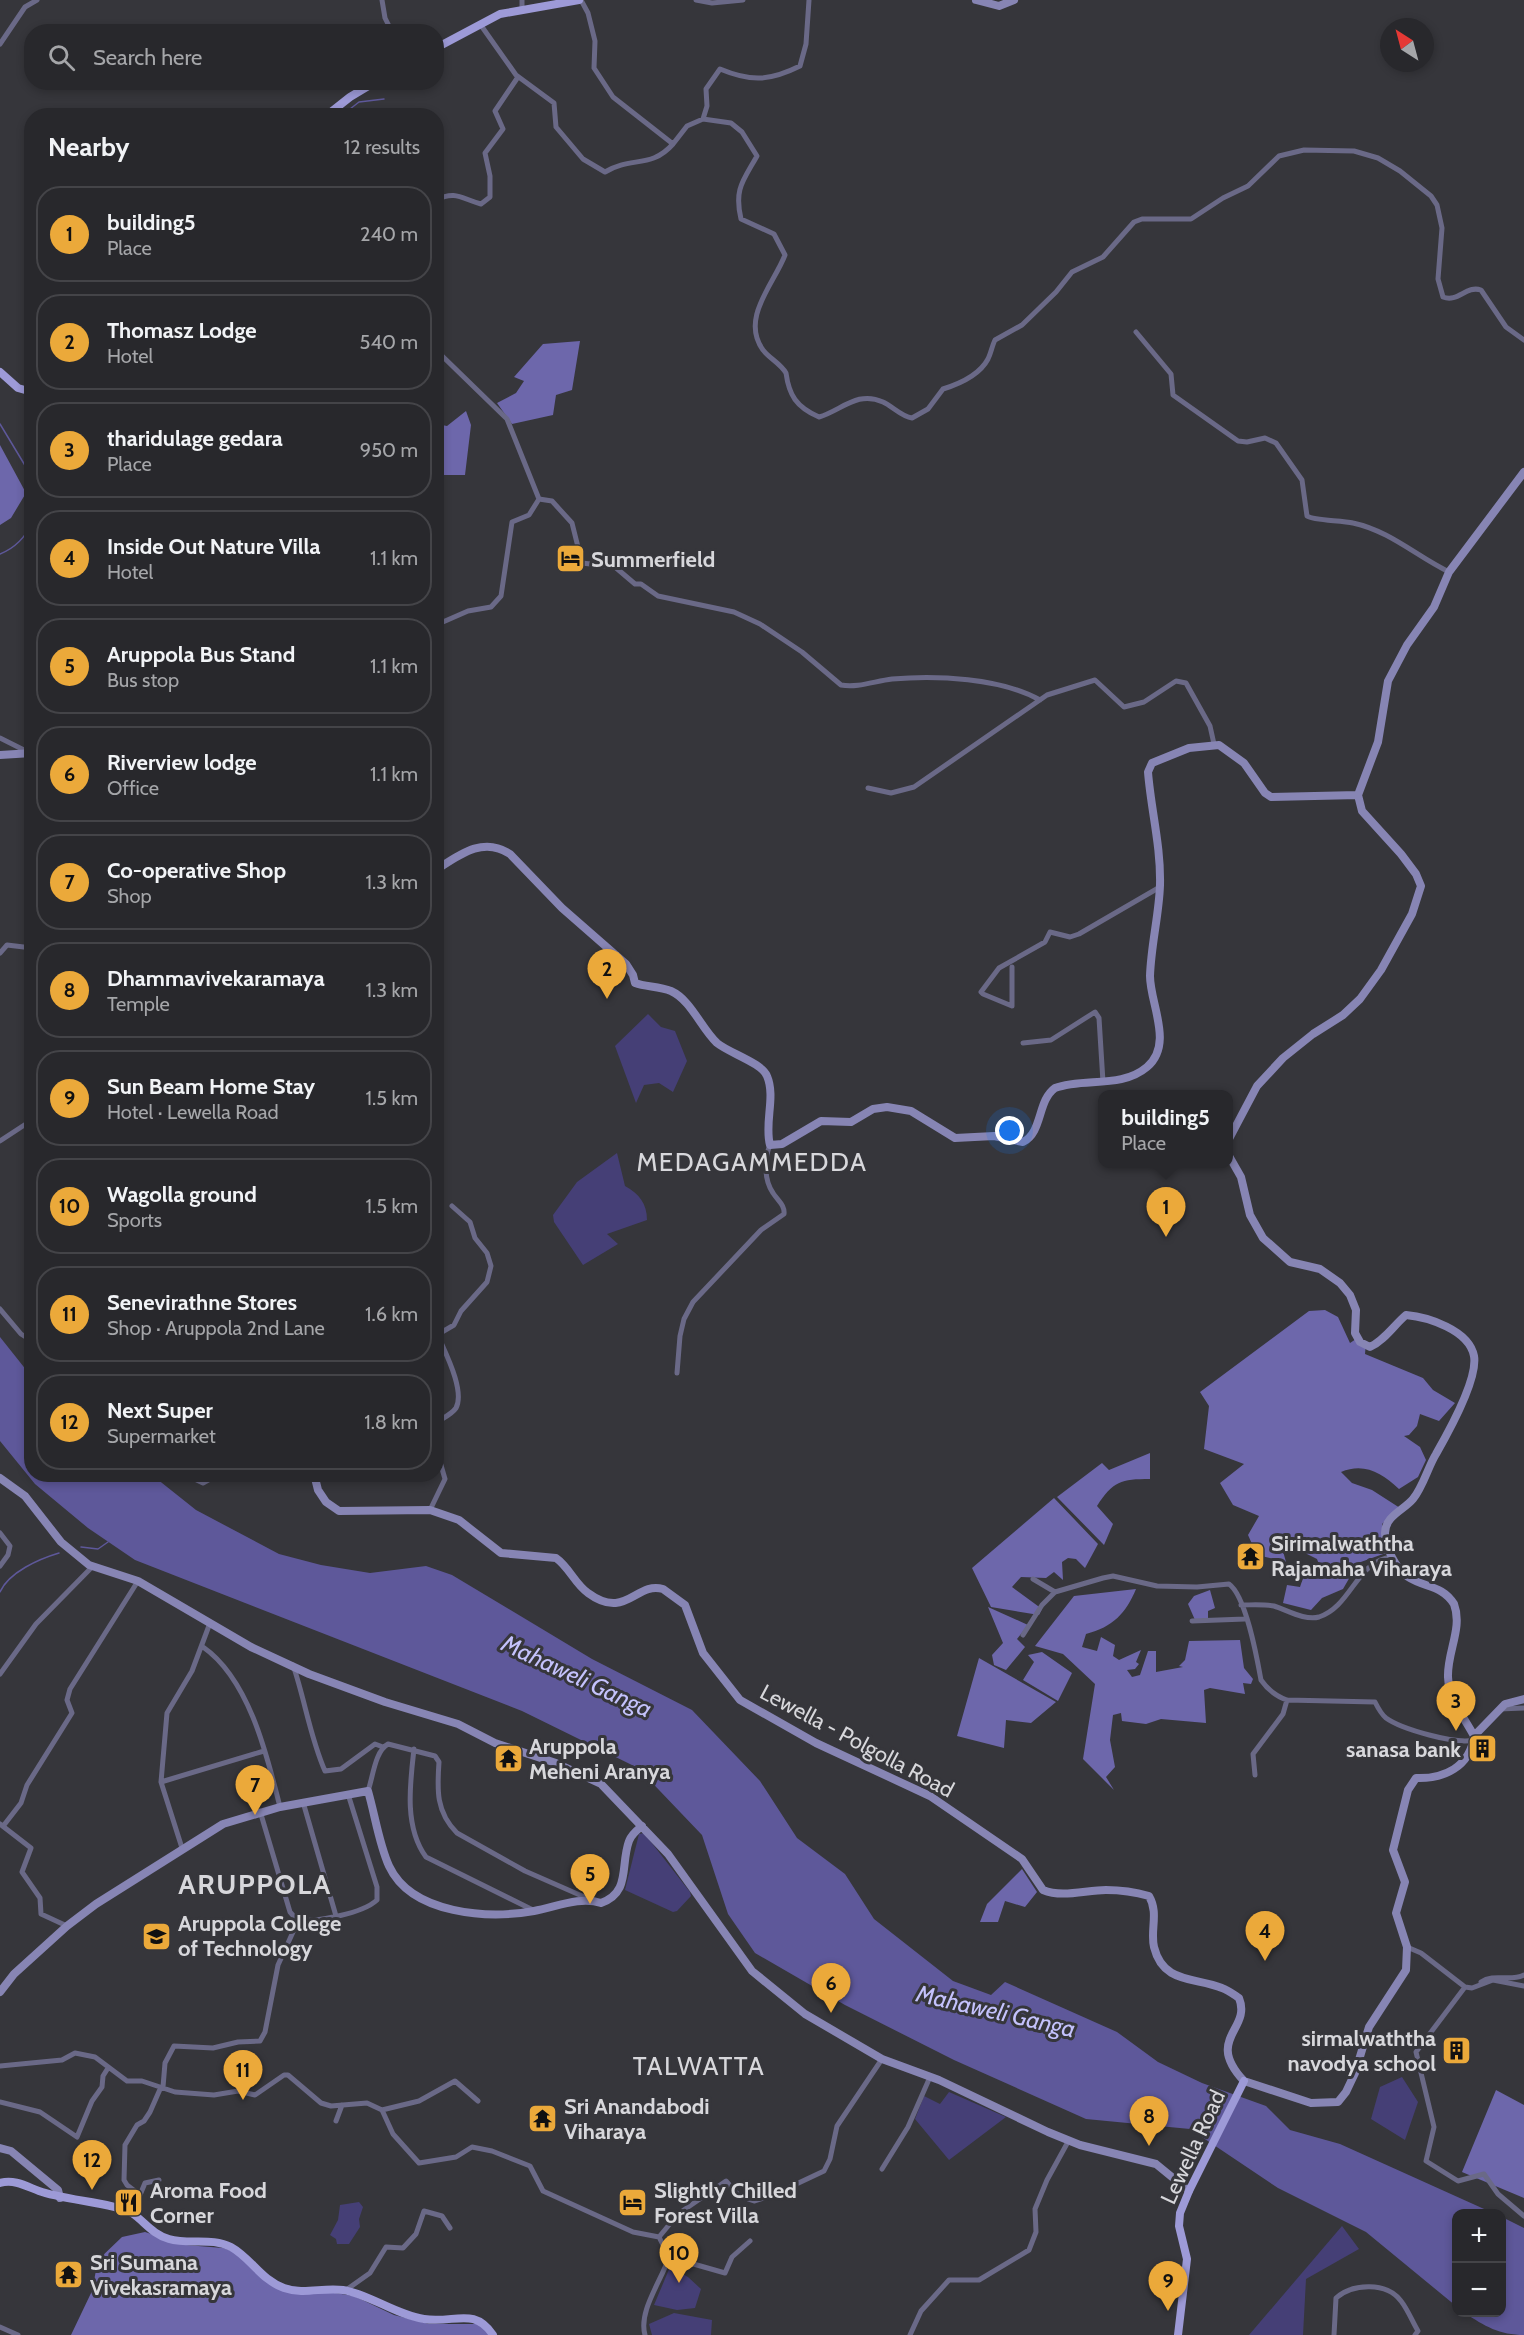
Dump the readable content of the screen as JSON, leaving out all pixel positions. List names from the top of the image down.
{
  "streets": {
    "main road": ["Lewella Road"],
    "street": ["Lewella - Polgolla Road"]
  },
  "crossings": [
    ["Lewella - Polgolla Road", "Lewella Road"]
  ],
  "districts": ["MEDAGAMMEDDA", "ARUPPOLA", "TALWATTA"],
  "water": ["Mahaweli Ganga"],
  "places": {
    "hotel": ["Summerfield", "Slightly Chilled Forest Villa"],
    "temple": [
      "Sirimalwaththa Rajamaha Viharaya",
      "Aruppola Meheni Aranya",
      "Sri Anandabodi Viharaya",
      "Sri Sumana Vivekasramaya"
    ],
    "building": ["sanasa bank", "sirmalwaththa navodya school"],
    "school or university": ["Aruppola College of Technology"],
    "restaurant": ["Aroma Food Corner"]
  },
  "north": "top left",
  "page": {
    "search": "Search here",
    "heading": ["Nearby", "12 results"],
    "list": [
      {
        "mark": "1",
        "name": "building5",
        "note": "Place",
        "value": "240 m"
      },
      {
        "mark": "2",
        "name": "Thomasz Lodge",
        "note": "Hotel",
        "value": "540 m"
      },
      {
        "mark": "3",
        "name": "tharidulage gedara",
        "note": "Place",
        "value": "950 m"
      },
      {
        "mark": "4",
        "name": "Inside Out Nature Villa",
        "note": "Hotel",
        "value": "1.1 km"
      },
      {
        "mark": "5",
        "name": "Aruppola Bus Stand",
        "note": "Bus stop",
        "value": "1.1 km"
      },
      {
        "mark": "6",
        "name": "Riverview lodge",
        "note": "Office",
        "value": "1.1 km"
      },
      {
        "mark": "7",
        "name": "Co-operative Shop",
        "note": "Shop",
        "value": "1.3 km"
      },
      {
        "mark": "8",
        "name": "Dhammavivekaramaya",
        "note": "Temple",
        "value": "1.3 km"
      },
      {
        "mark": "9",
        "name": "Sun Beam Home Stay",
        "note": "Hotel · Lewella Road",
        "value": "1.5 km"
      },
      {
        "mark": "10",
        "name": "Wagolla ground",
        "note": "Sports",
        "value": "1.5 km"
      },
      {
        "mark": "11",
        "name": "Senevirathne Stores",
        "note": "Shop · Aruppola 2nd Lane",
        "value": "1.6 km"
      },
      {
        "mark": "12",
        "name": "Next Super",
        "note": "Supermarket",
        "value": "1.8 km"
      }
    ],
    "pins": [
      "2",
      "1",
      "3",
      "7",
      "5",
      "4",
      "6",
      "11",
      "8",
      "12",
      "10",
      "9"
    ],
    "popup": ["building5", "Place"],
    "map_buttons": ["+", "−"]
  }
}
